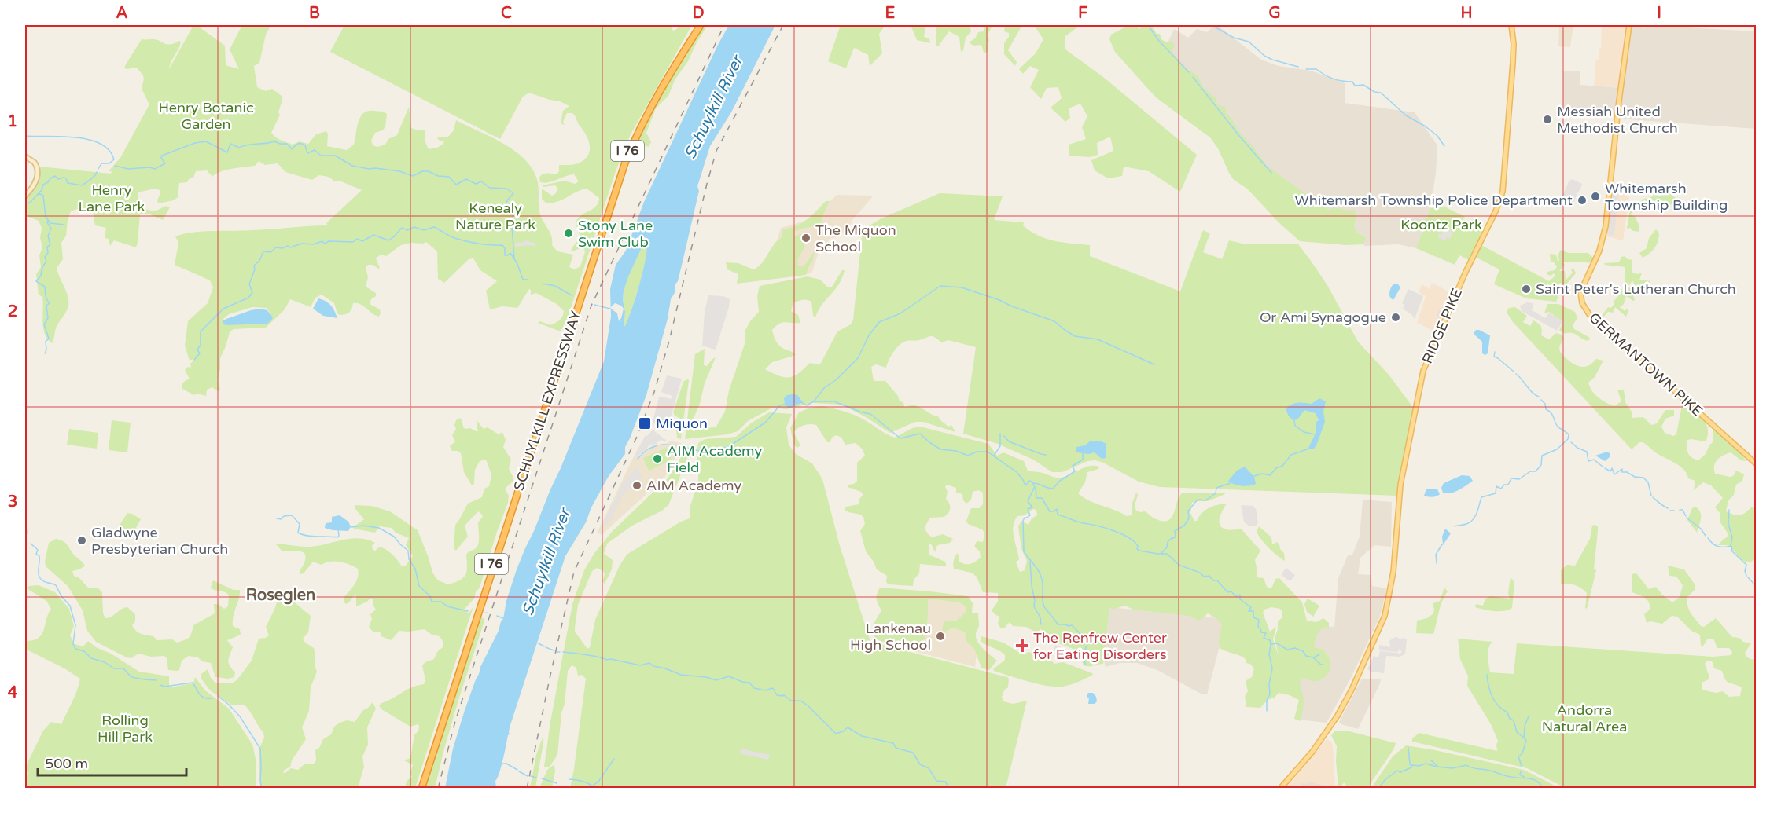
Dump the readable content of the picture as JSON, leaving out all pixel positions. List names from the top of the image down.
{
  "streets": {
    "highway": ["I 76", "SCHUYLKILL EXPRESSWAY"],
    "main road": ["RIDGE PIKE", "GERMANTOWN PIKE"]
  },
  "districts": ["Roseglen"],
  "water": ["Schuylkill River"],
  "parks": [
    "Henry Botanic Garden",
    "Henry Lane Park",
    "Kenealy Nature Park",
    "Koontz Park",
    "Andorra Natural Area",
    "Rolling Hill Park"
  ],
  "places": {
    "other": [
      "Messiah United Methodist Church",
      "Whitemarsh Township Building",
      "Whitemarsh Township Police Department",
      "Stony Lane Swim Club",
      "The Miquon School",
      "Saint Peter's Lutheran Church",
      "Or Ami Synagogue",
      "AIM Academy Field",
      "AIM Academy",
      "Gladwyne Presbyterian Church",
      "Lankenau High School"
    ],
    "transit": ["Miquon"],
    "health": ["The Renfrew Center for Eating Disorders"]
  },
  "scale_bar": "500 m",
  "grid": {
    "columns": [
      "A",
      "B",
      "C",
      "D",
      "E",
      "F",
      "G",
      "H",
      "I"
    ],
    "rows": [
      "1",
      "2",
      "3",
      "4"
    ]
  }
}
